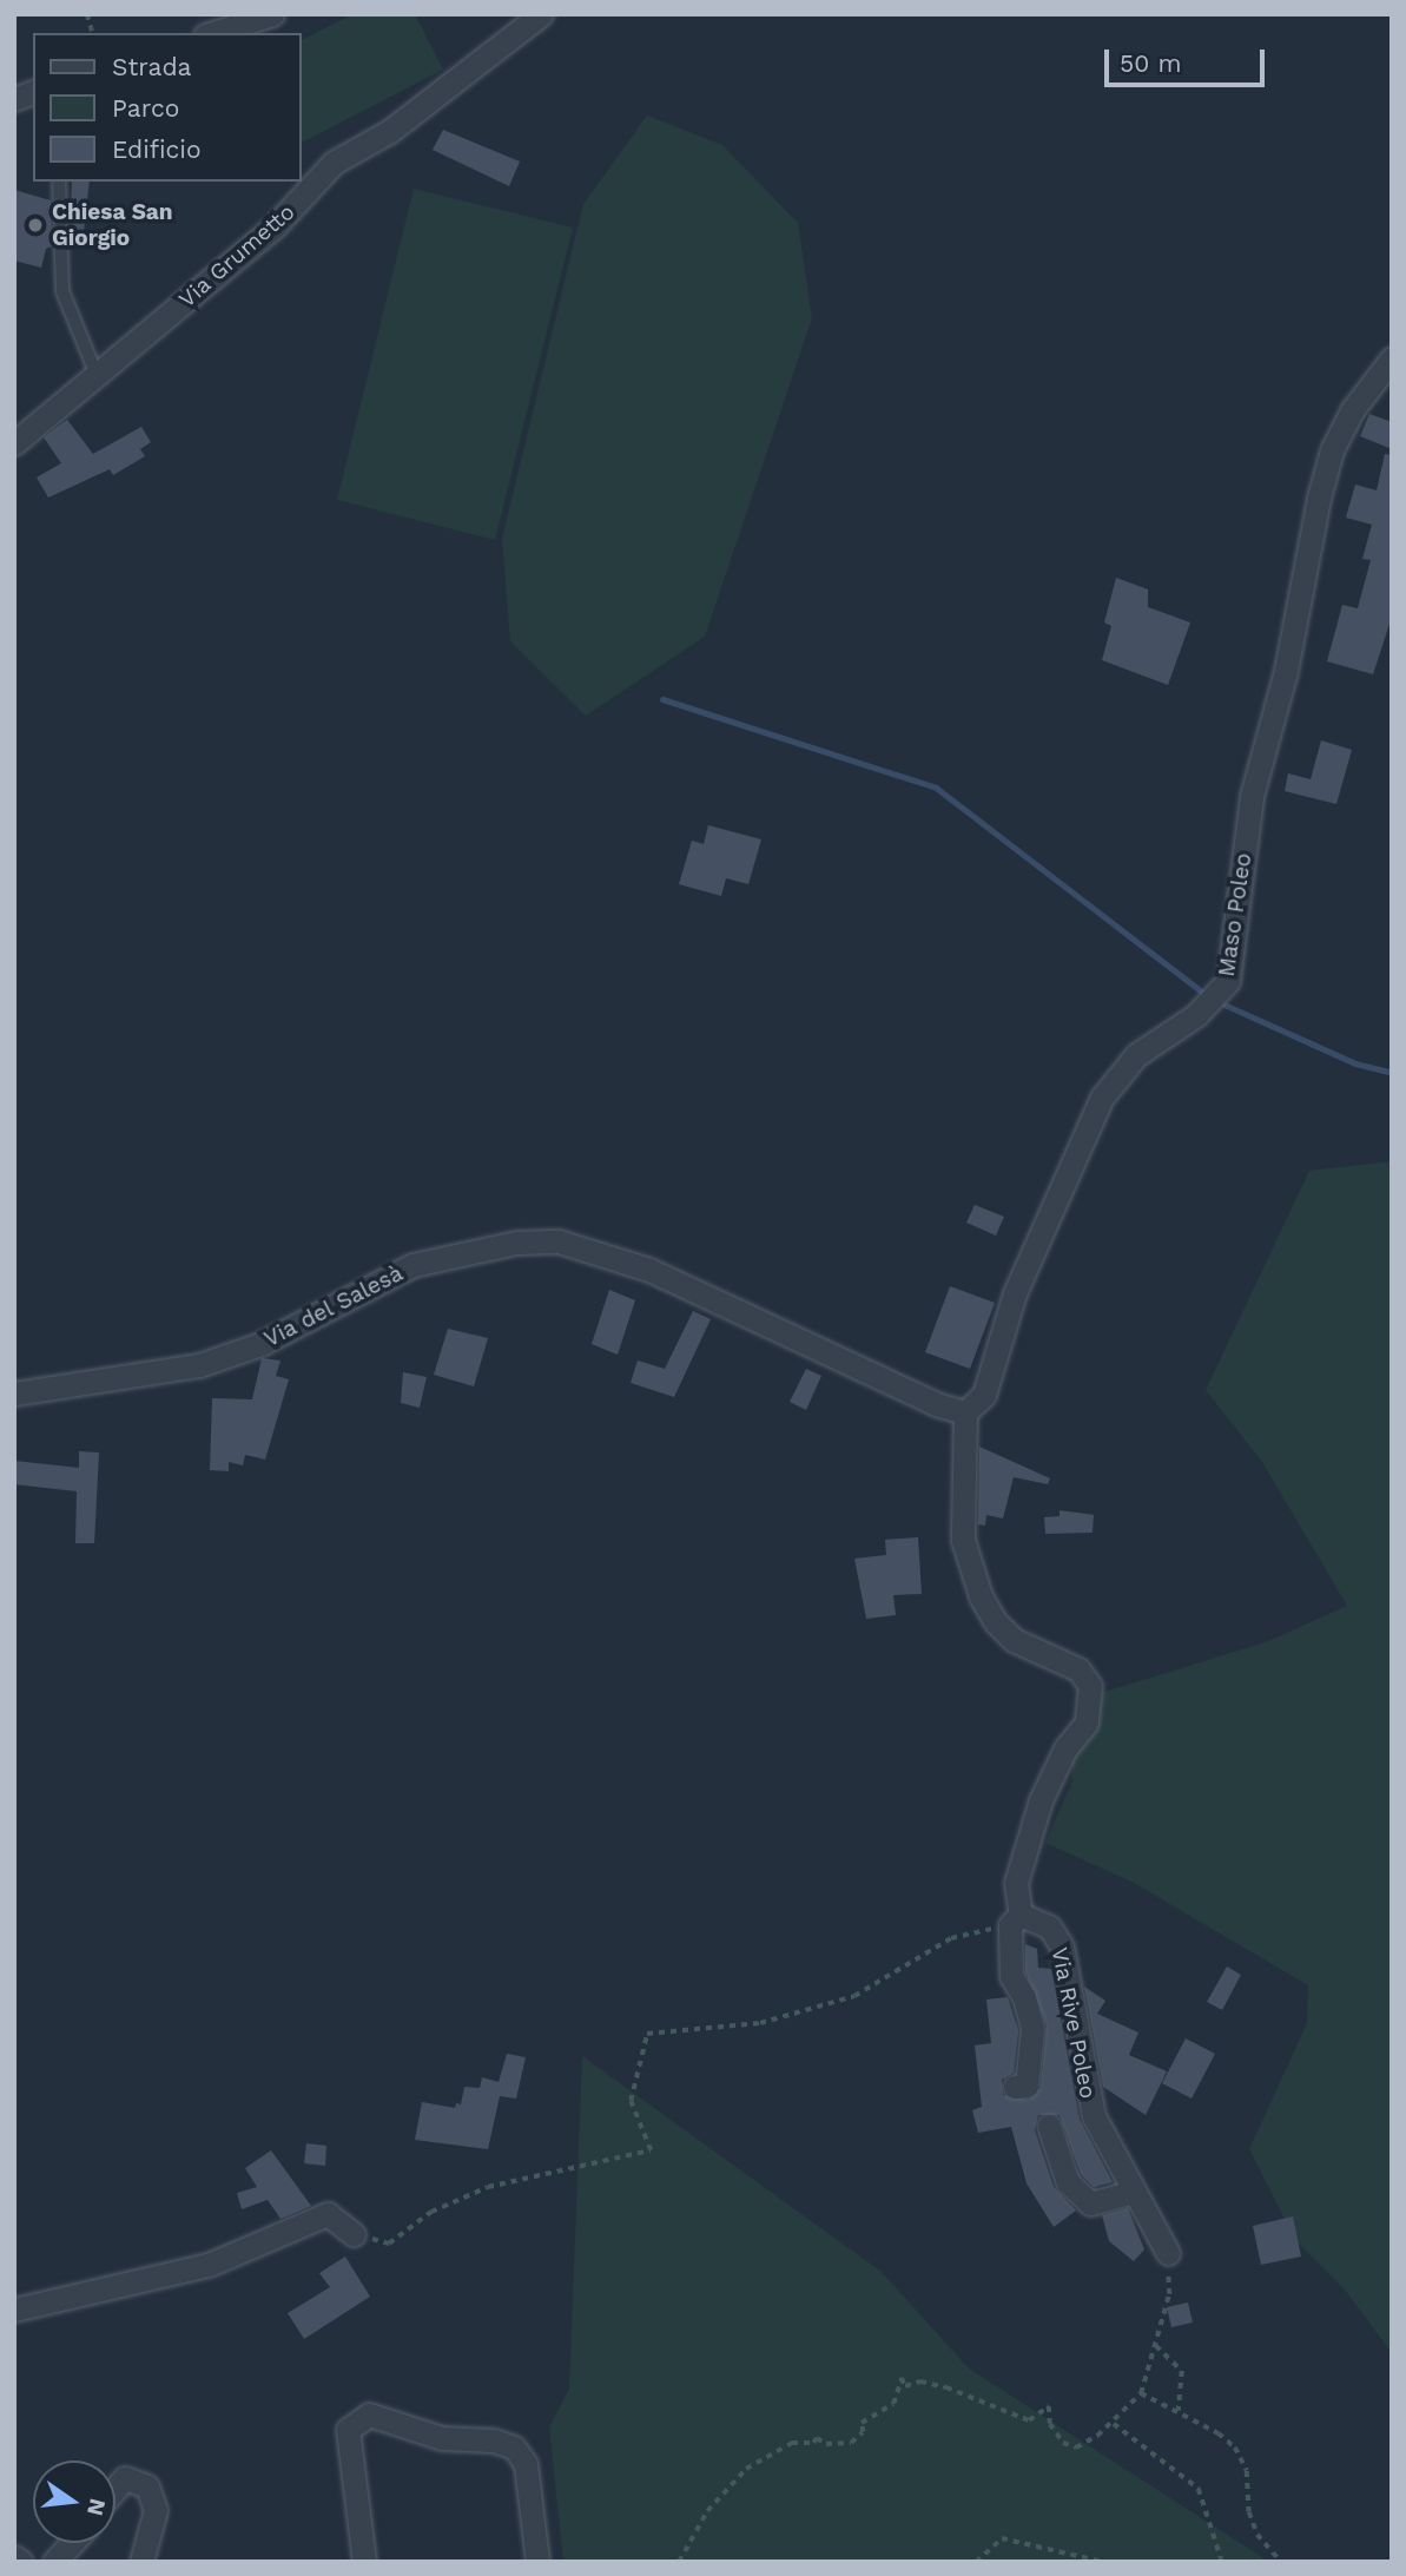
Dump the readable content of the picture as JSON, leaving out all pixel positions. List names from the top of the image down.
{
  "streets": {
    "street": [
      "Via Grumetto",
      "Maso Poleo",
      "Via del Salesà",
      "Via Rive Poleo"
    ]
  },
  "crossings": [
    ["Maso Poleo", "Via del Salesà"],
    ["Maso Poleo", "Via Rive Poleo"],
    ["Via del Salesà", "Via Rive Poleo"]
  ],
  "places": ["Chiesa San Giorgio"],
  "legend": ["Strada", "Parco", "Edificio"],
  "scale_bar": "50 m",
  "north": "right"
}
